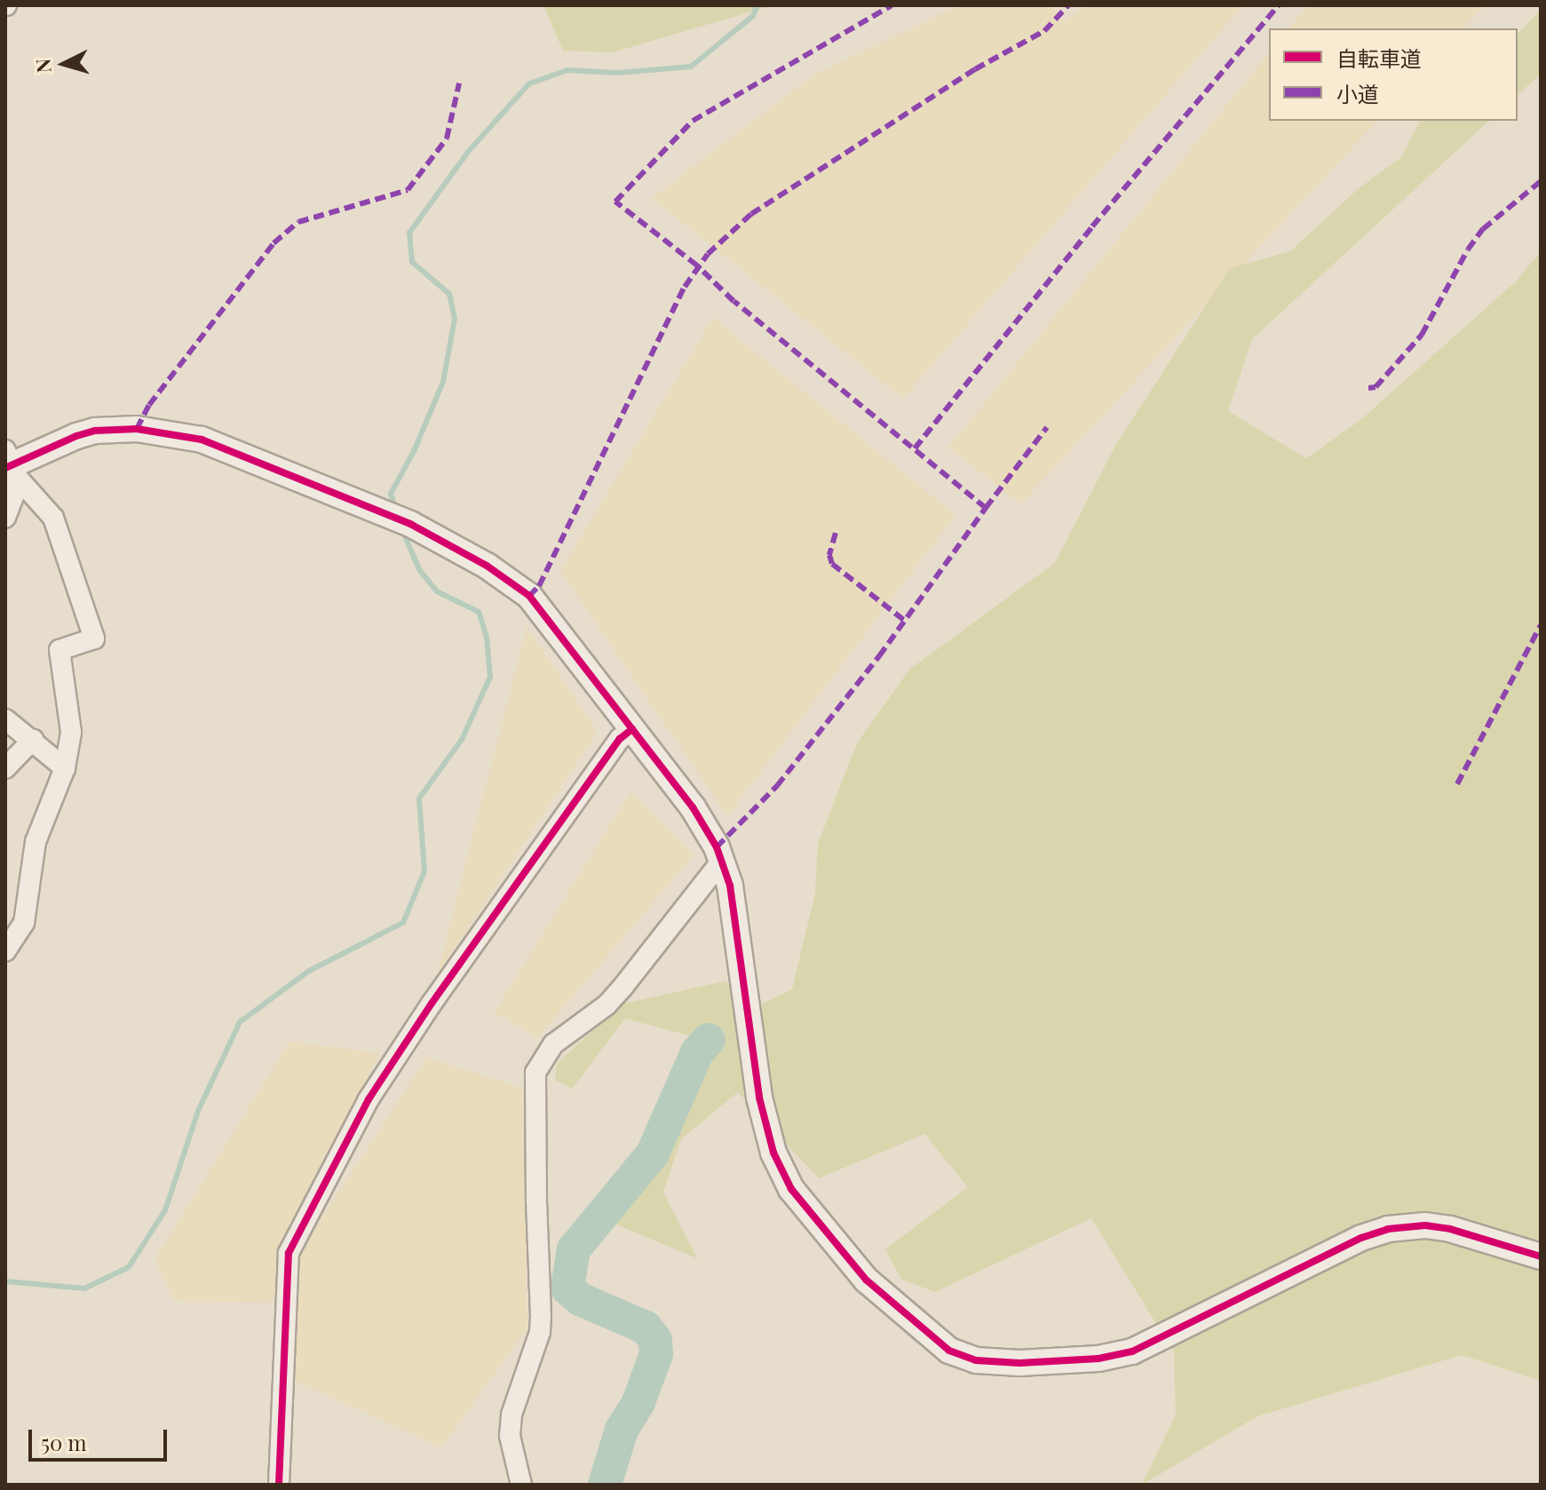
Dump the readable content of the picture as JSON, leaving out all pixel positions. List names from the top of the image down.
{
  "legend": ["自転車道", "小道"],
  "scale_bar": "50 m",
  "north": "left"
}
